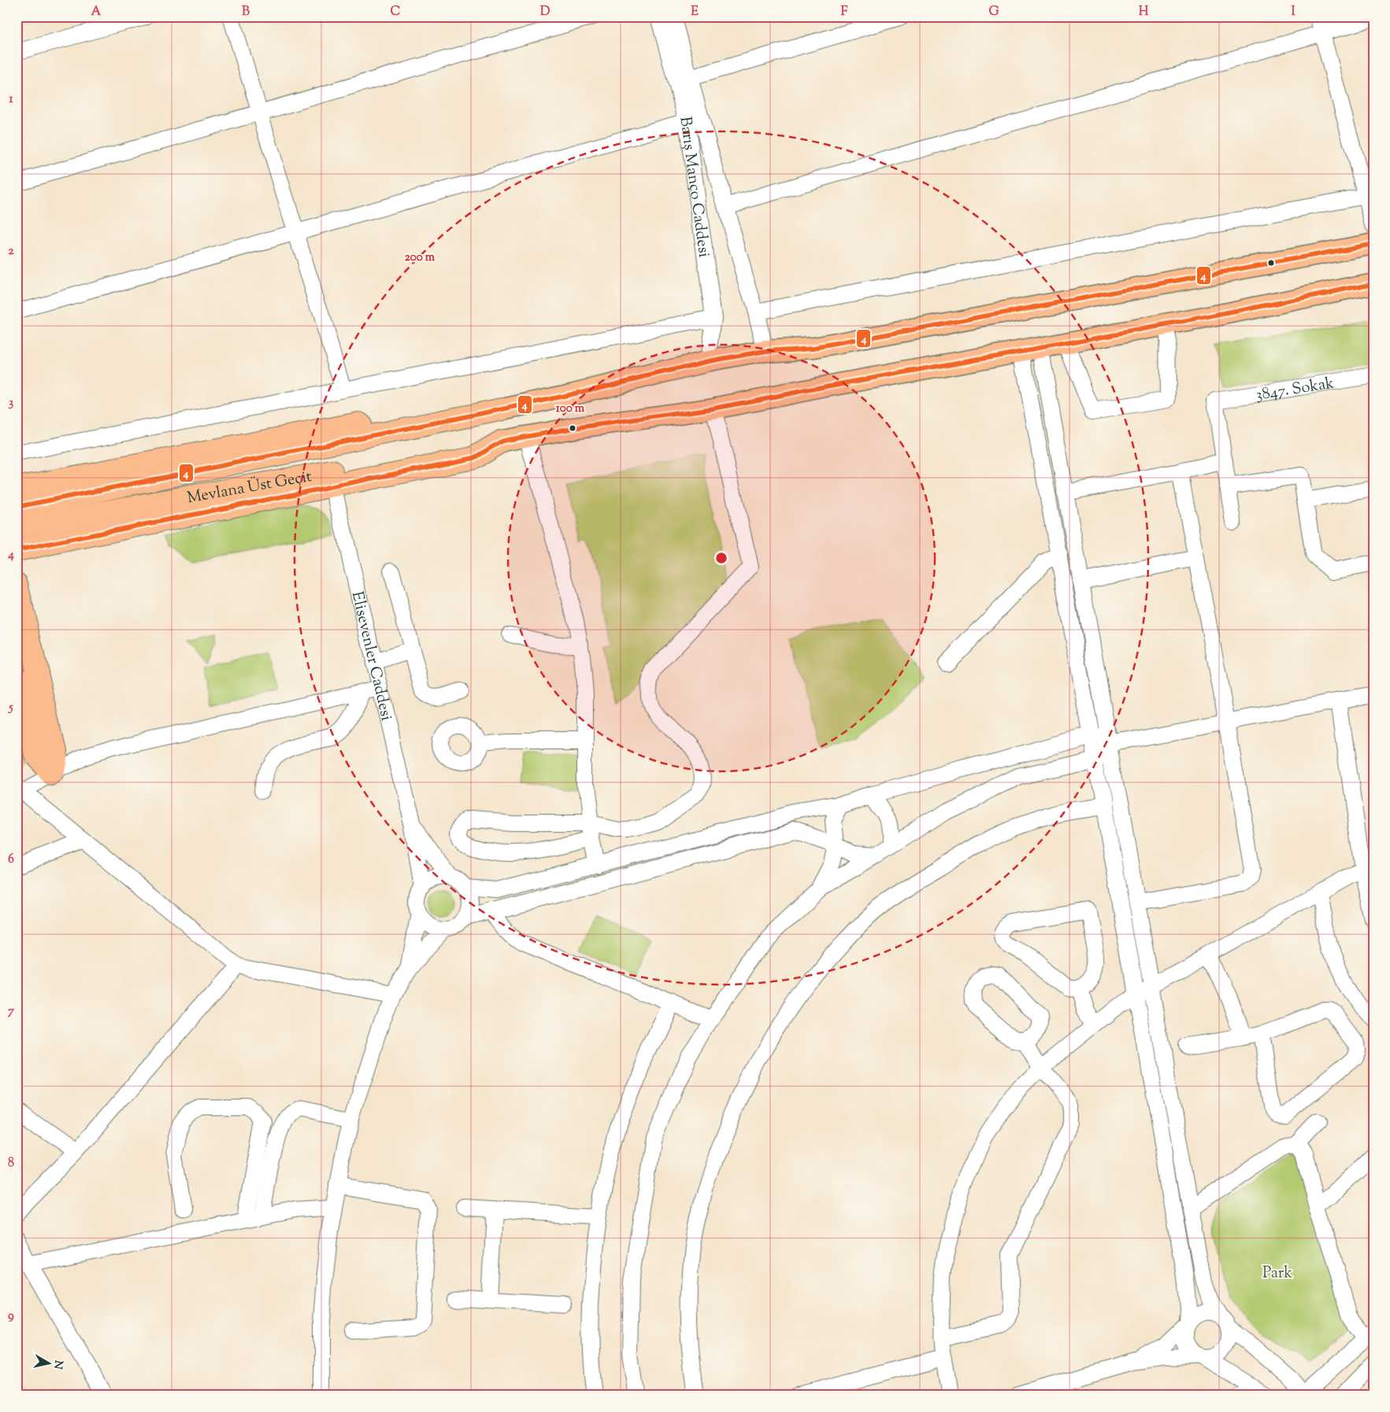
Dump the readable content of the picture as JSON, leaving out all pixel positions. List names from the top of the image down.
{
  "streets": {
    "highway": ["Mevlana Üst Geçit"],
    "street": ["Barış Manço Caddesi", "3847. Sokak", "Elisevenler Caddesi"]
  },
  "parks": ["Park"],
  "lines": ["transit line 4"],
  "north": "right",
  "grid": {
    "columns": [
      "A",
      "B",
      "C",
      "D",
      "E",
      "F",
      "G",
      "H",
      "I"
    ],
    "rows": [
      "1",
      "2",
      "3",
      "4",
      "5",
      "6",
      "7",
      "8",
      "9"
    ]
  },
  "rings": ["200 m", "100 m"]
}
